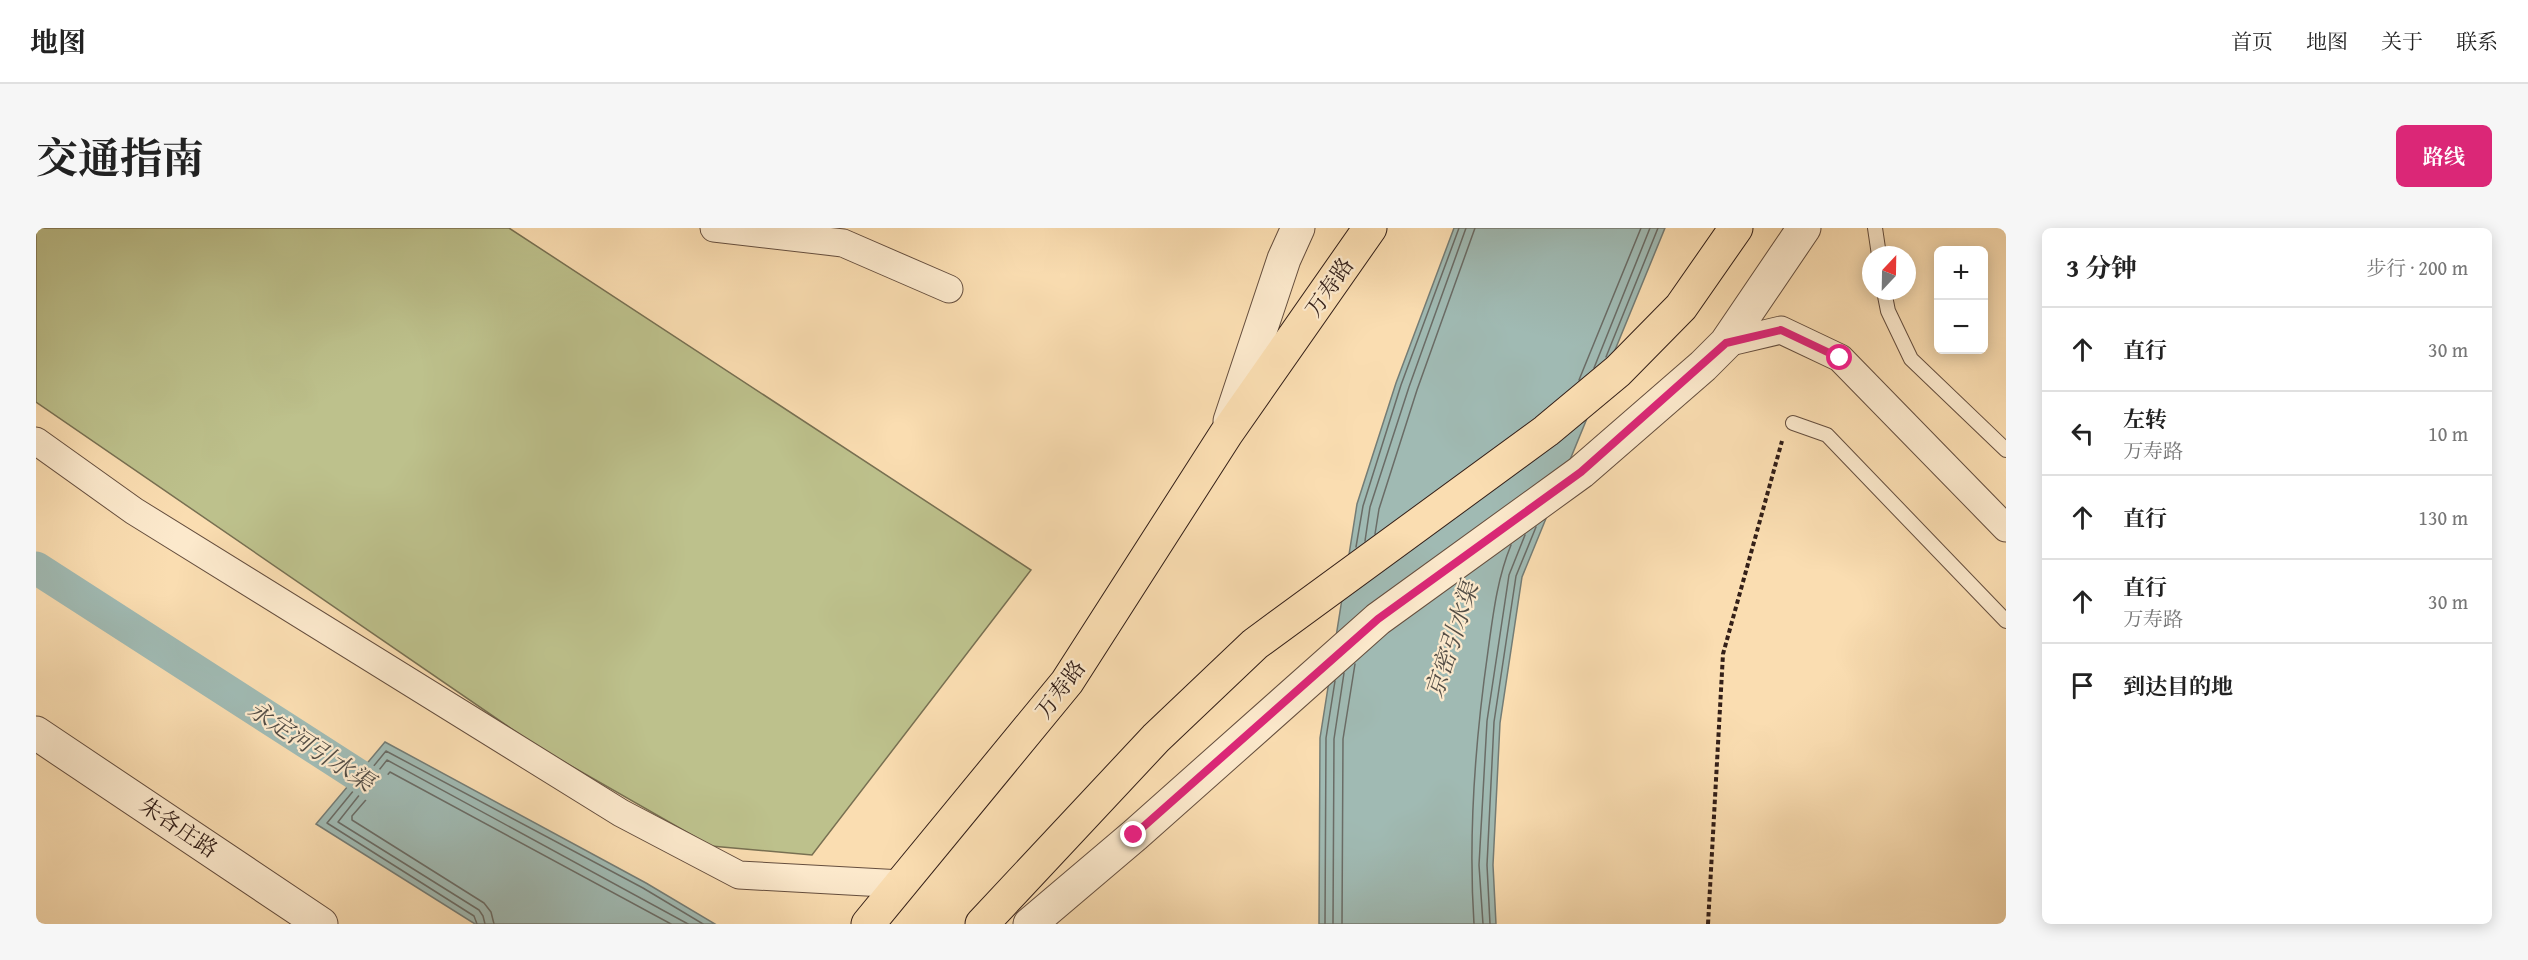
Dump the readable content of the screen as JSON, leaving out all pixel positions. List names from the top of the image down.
{
  "streets": {
    "highway": ["万寿路"],
    "street": ["朱各庄路"]
  },
  "water": ["京密引水渠", "永定河引水渠"],
  "north": "top",
  "page": {
    "header": "地图",
    "nav": [
      "首页",
      "地图",
      "关于",
      "联系"
    ],
    "title": "交通指南",
    "buttons": "路线",
    "heading": ["3 分钟", "步行 · 200 m"],
    "map_buttons": ["+", "−"],
    "list": [
      ["直行", "30 m"],
      ["左转", "万寿路", "10 m"],
      ["直行", "130 m"],
      ["直行", "万寿路", "30 m"],
      "到达目的地"
    ]
  }
}
